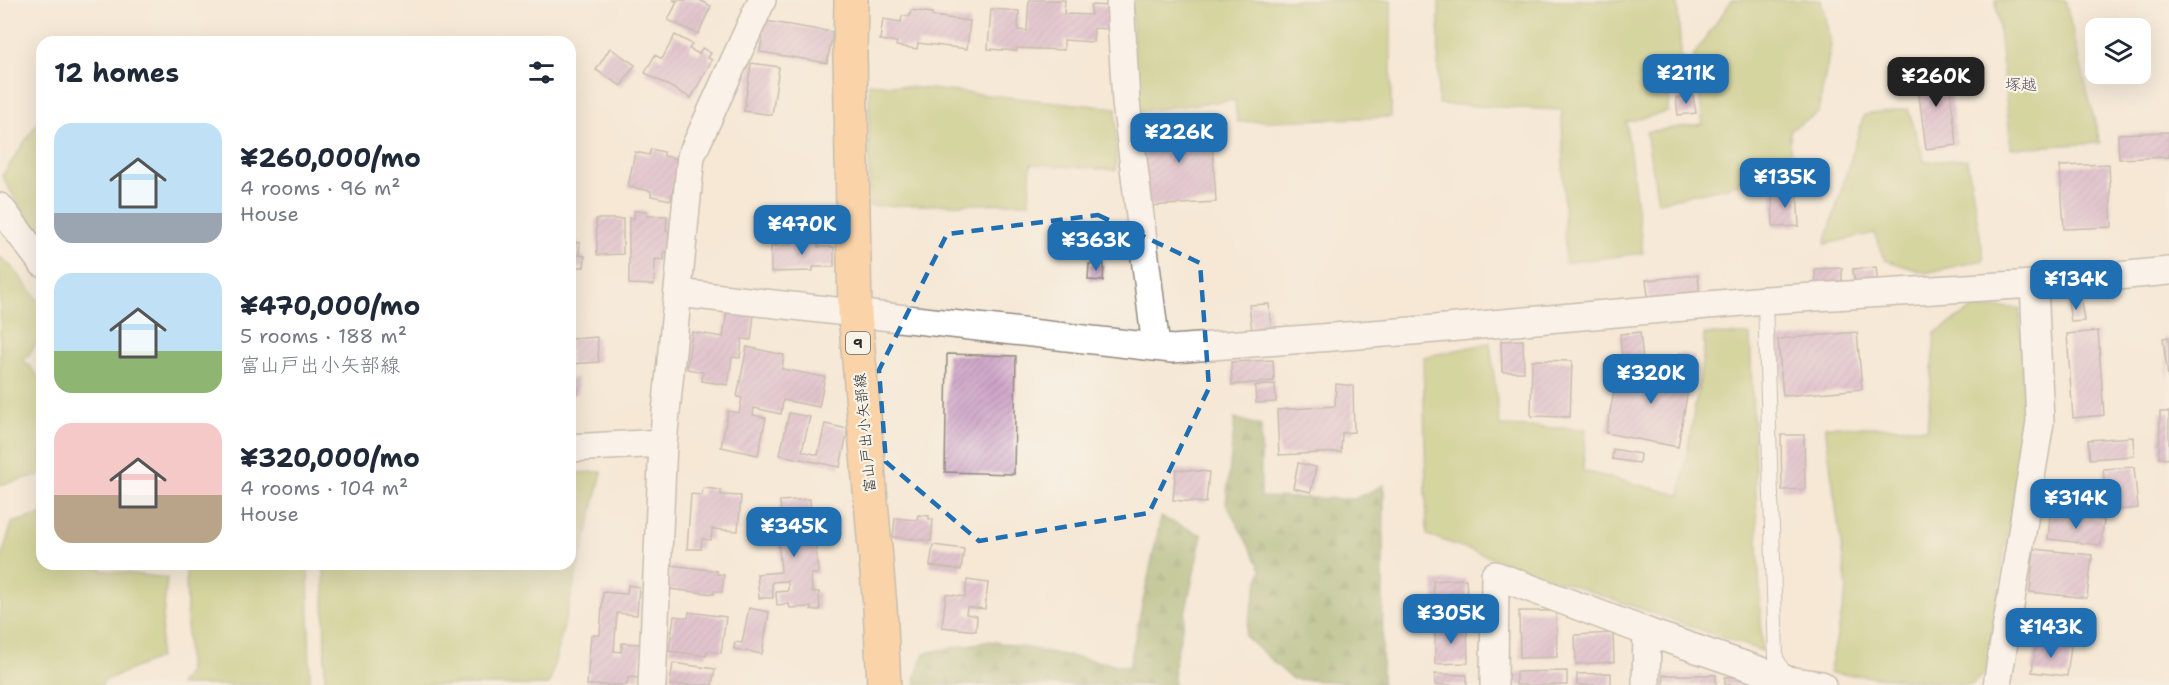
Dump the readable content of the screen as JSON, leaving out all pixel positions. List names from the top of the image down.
{
  "streets": {
    "main road": ["9", "富山戸出小矢部線"]
  },
  "districts": ["塚越"],
  "page": {
    "heading": "12 homes",
    "price": [
      "¥211K",
      "¥260K",
      "¥226K",
      "¥135K",
      "¥470K",
      "¥363K",
      "¥134K",
      "¥320K",
      "¥314K",
      "¥345K",
      "¥305K",
      "¥143K"
    ],
    "list": [
      {
        "name": "¥260,000/mo",
        "note": "4 rooms · 96 m² · House"
      },
      {
        "name": "¥470,000/mo",
        "note": "5 rooms · 188 m² · 富山戸出小矢部線"
      },
      {
        "name": "¥320,000/mo",
        "note": "4 rooms · 104 m² · House"
      }
    ]
  }
}
